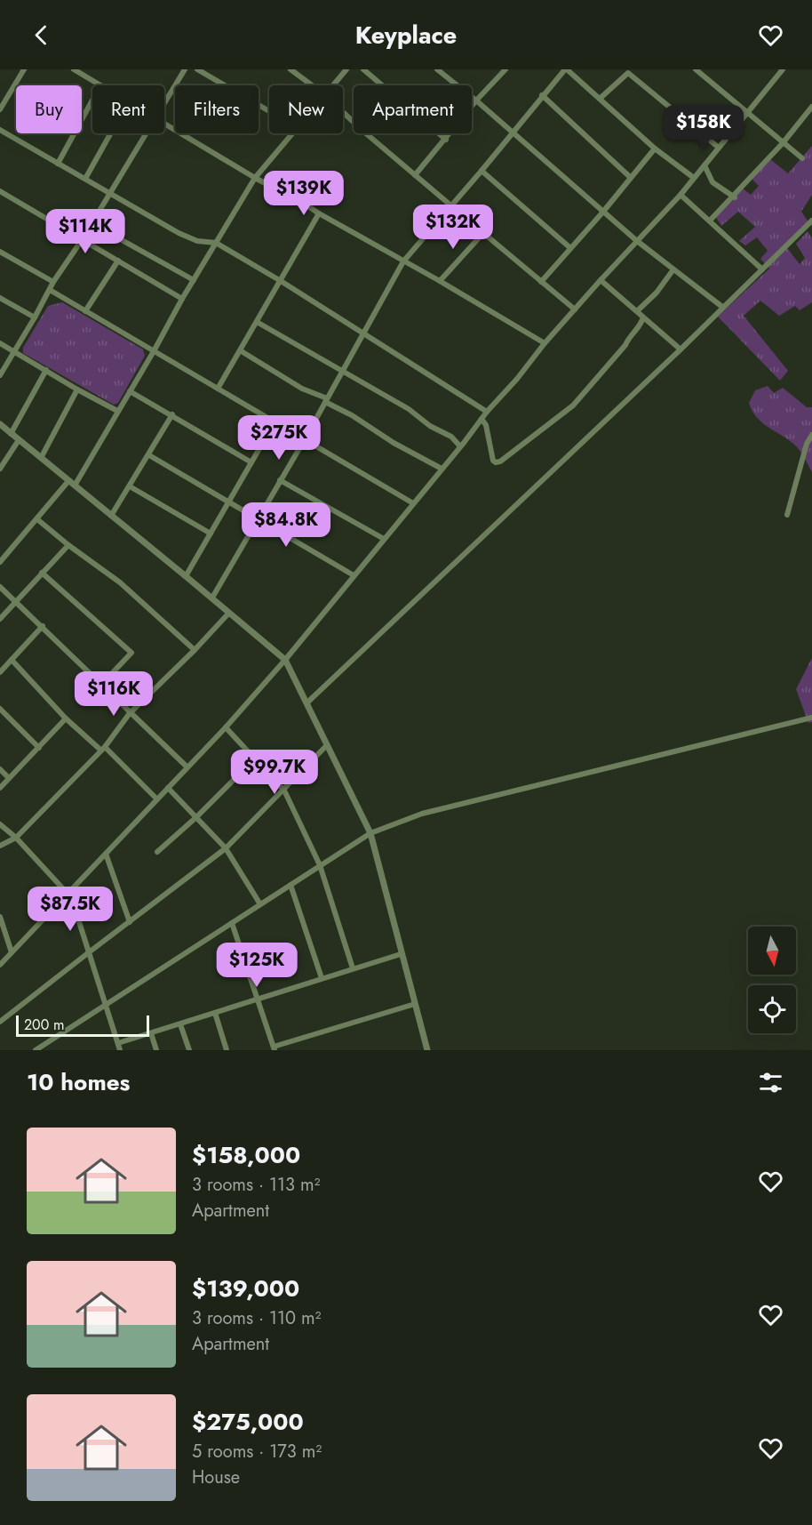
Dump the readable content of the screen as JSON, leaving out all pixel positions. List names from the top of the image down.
{
  "scale_bar": "200 m",
  "north": "bottom",
  "page": {
    "header": "Keyplace",
    "chip": [
      "Buy",
      "Rent",
      "Filters",
      "New",
      "Apartment"
    ],
    "price": [
      "$158K",
      "$139K",
      "$132K",
      "$114K",
      "$275K",
      "$84.8K",
      "$116K",
      "$99.7K",
      "$87.5K",
      "$125K"
    ],
    "scale": "200 m",
    "heading": "10 homes",
    "list": [
      {
        "name": "$158,000",
        "note": "3 rooms · 113 m² · Apartment"
      },
      {
        "name": "$139,000",
        "note": "3 rooms · 110 m² · Apartment"
      },
      {
        "name": "$275,000",
        "note": "5 rooms · 173 m² · House"
      }
    ]
  }
}
